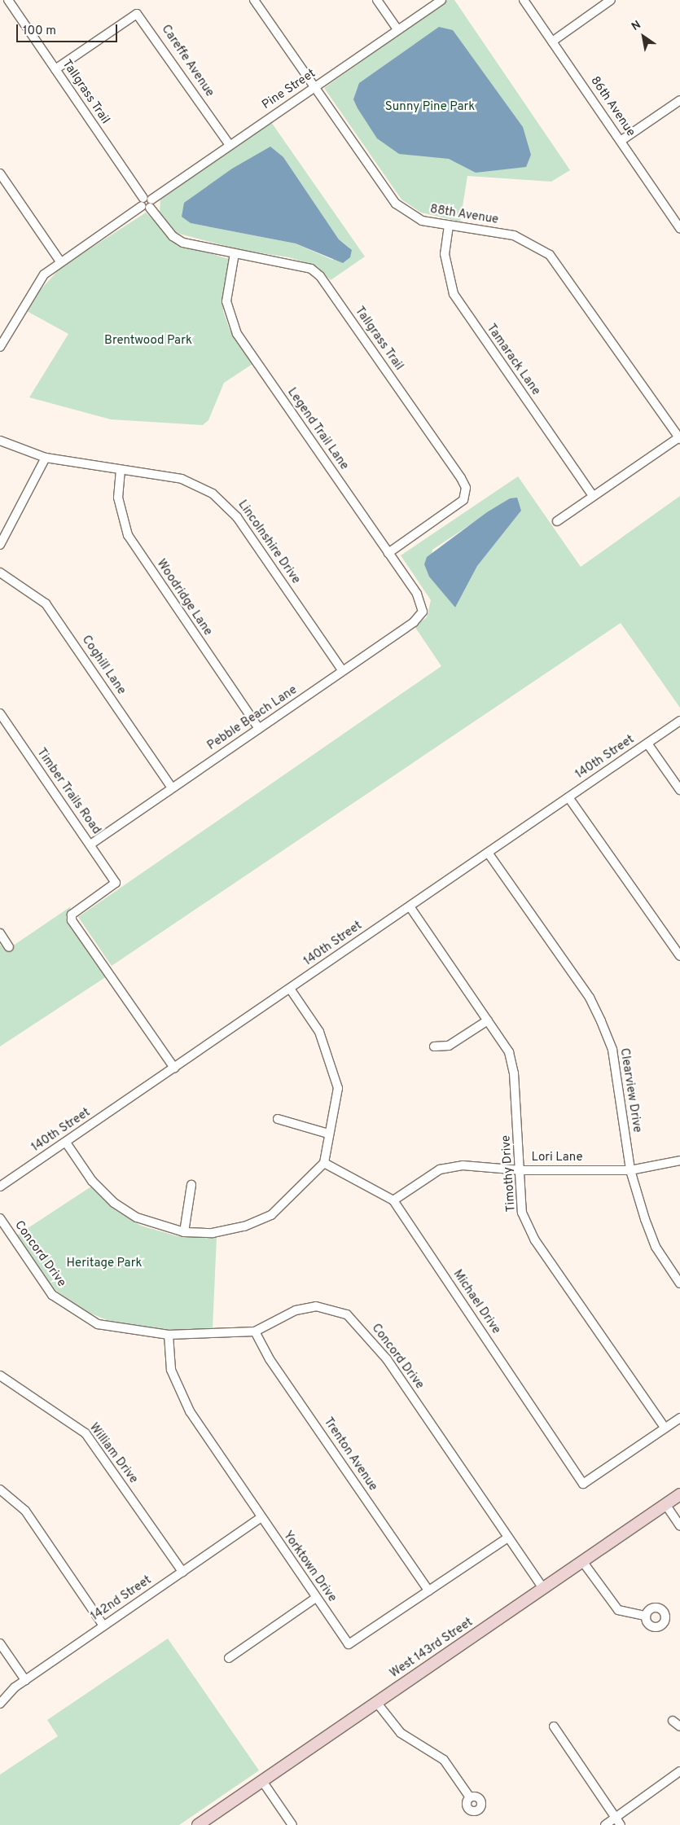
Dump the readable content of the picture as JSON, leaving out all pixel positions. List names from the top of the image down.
{
  "streets": {
    "main road": ["West 143rd Street"],
    "street": [
      "Careffe Avenue",
      "Pine Street",
      "Tallgrass Trail",
      "86th Avenue",
      "88th Avenue",
      "Tamarack Lane",
      "Legend Trail Lane",
      "Lincolnshire Drive",
      "Woodridge Lane",
      "Coghill Lane",
      "Pebble Beach Lane",
      "140th Street",
      "Timber Trails Road",
      "Clearview Drive",
      "Lori Lane",
      "Timothy Drive",
      "Concord Drive",
      "Michael Drive",
      "William Drive",
      "Trenton Avenue",
      "Yorktown Drive",
      "142nd Street"
    ]
  },
  "crossings": [
    ["Careffe Avenue", "Pine Street"],
    ["Careffe Avenue", "Tallgrass Trail"],
    ["Pine Street", "Tallgrass Trail"],
    ["Pine Street", "88th Avenue"],
    ["Tallgrass Trail", "Legend Trail Lane"],
    ["88th Avenue", "Tamarack Lane"],
    ["Legend Trail Lane", "Pebble Beach Lane"],
    ["Lincolnshire Drive", "Woodridge Lane"],
    ["Lincolnshire Drive", "Pebble Beach Lane"],
    ["Woodridge Lane", "Pebble Beach Lane"],
    ["Coghill Lane", "Pebble Beach Lane"],
    ["Pebble Beach Lane", "Timber Trails Road"],
    ["140th Street", "Timber Trails Road"],
    ["140th Street", "Clearview Drive"],
    ["140th Street", "Timothy Drive"],
    ["Clearview Drive", "Lori Lane"],
    ["Lori Lane", "Timothy Drive"],
    ["Lori Lane", "Michael Drive"],
    ["Timothy Drive", "Michael Drive"],
    ["Concord Drive", "Trenton Avenue"],
    ["Concord Drive", "Yorktown Drive"],
    ["Concord Drive", "West 143rd Street"],
    ["William Drive", "142nd Street"],
    ["Trenton Avenue", "Yorktown Drive"],
    ["Yorktown Drive", "142nd Street"]
  ],
  "parks": ["Sunny Pine Park", "Brentwood Park", "Heritage Park"],
  "scale_bar": "100 m",
  "north": "top left"
}
